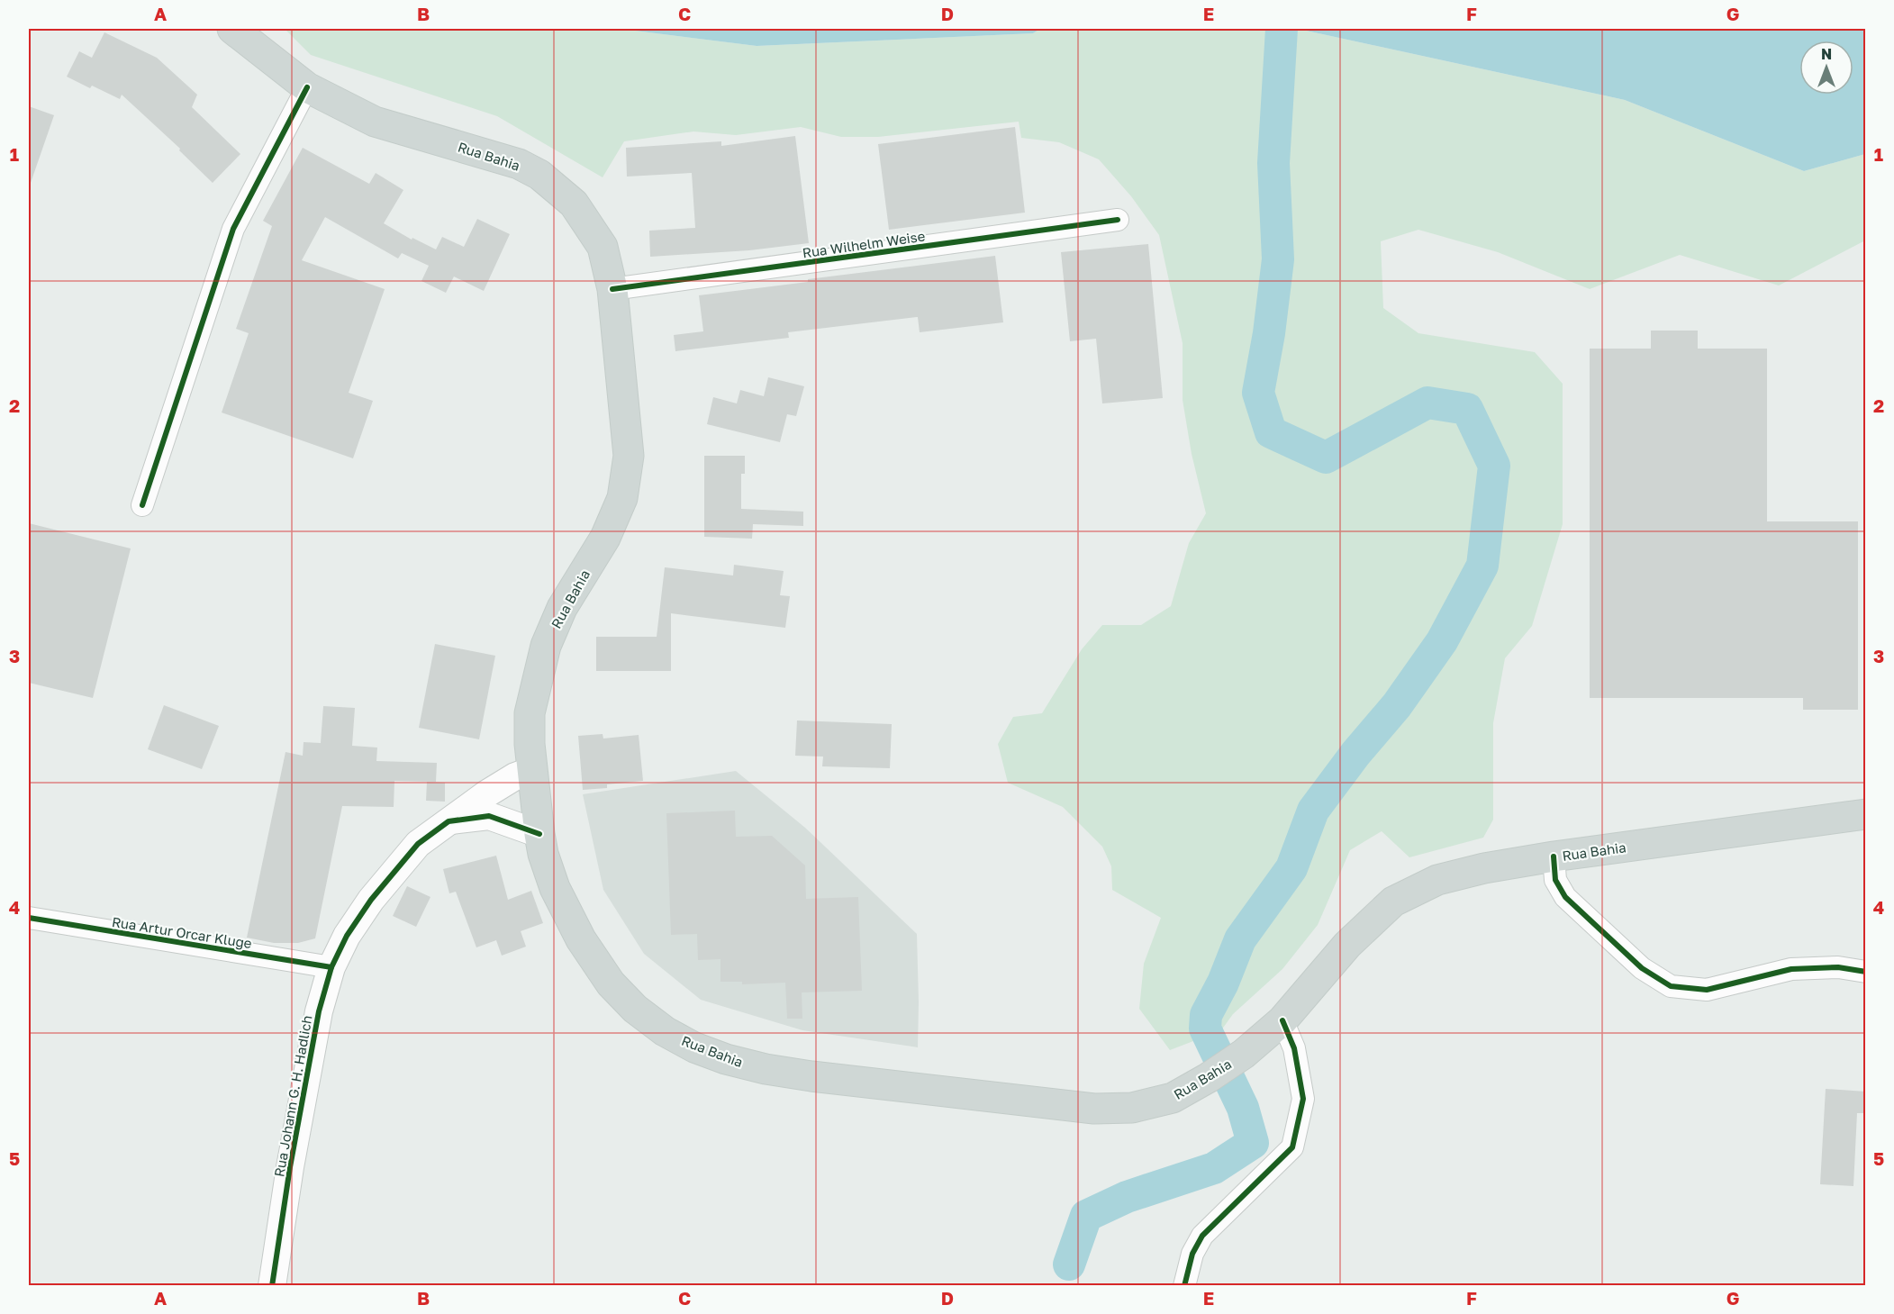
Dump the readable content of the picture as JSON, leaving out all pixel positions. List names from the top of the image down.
{
  "streets": {
    "main road": ["Rua Bahia"],
    "street": ["Rua Wilhelm Weise", "Rua Artur Orcar Kluge", "Rua Johann G. H. Hadlich"]
  },
  "crossings": [
    ["Rua Bahia", "Rua Wilhelm Weise"],
    ["Rua Bahia", "Rua Johann G. H. Hadlich"],
    ["Rua Artur Orcar Kluge", "Rua Johann G. H. Hadlich"]
  ],
  "north": "top",
  "grid": {
    "columns": [
      "A",
      "B",
      "C",
      "D",
      "E",
      "F",
      "G"
    ],
    "rows": [
      "1",
      "2",
      "3",
      "4",
      "5"
    ]
  }
}
